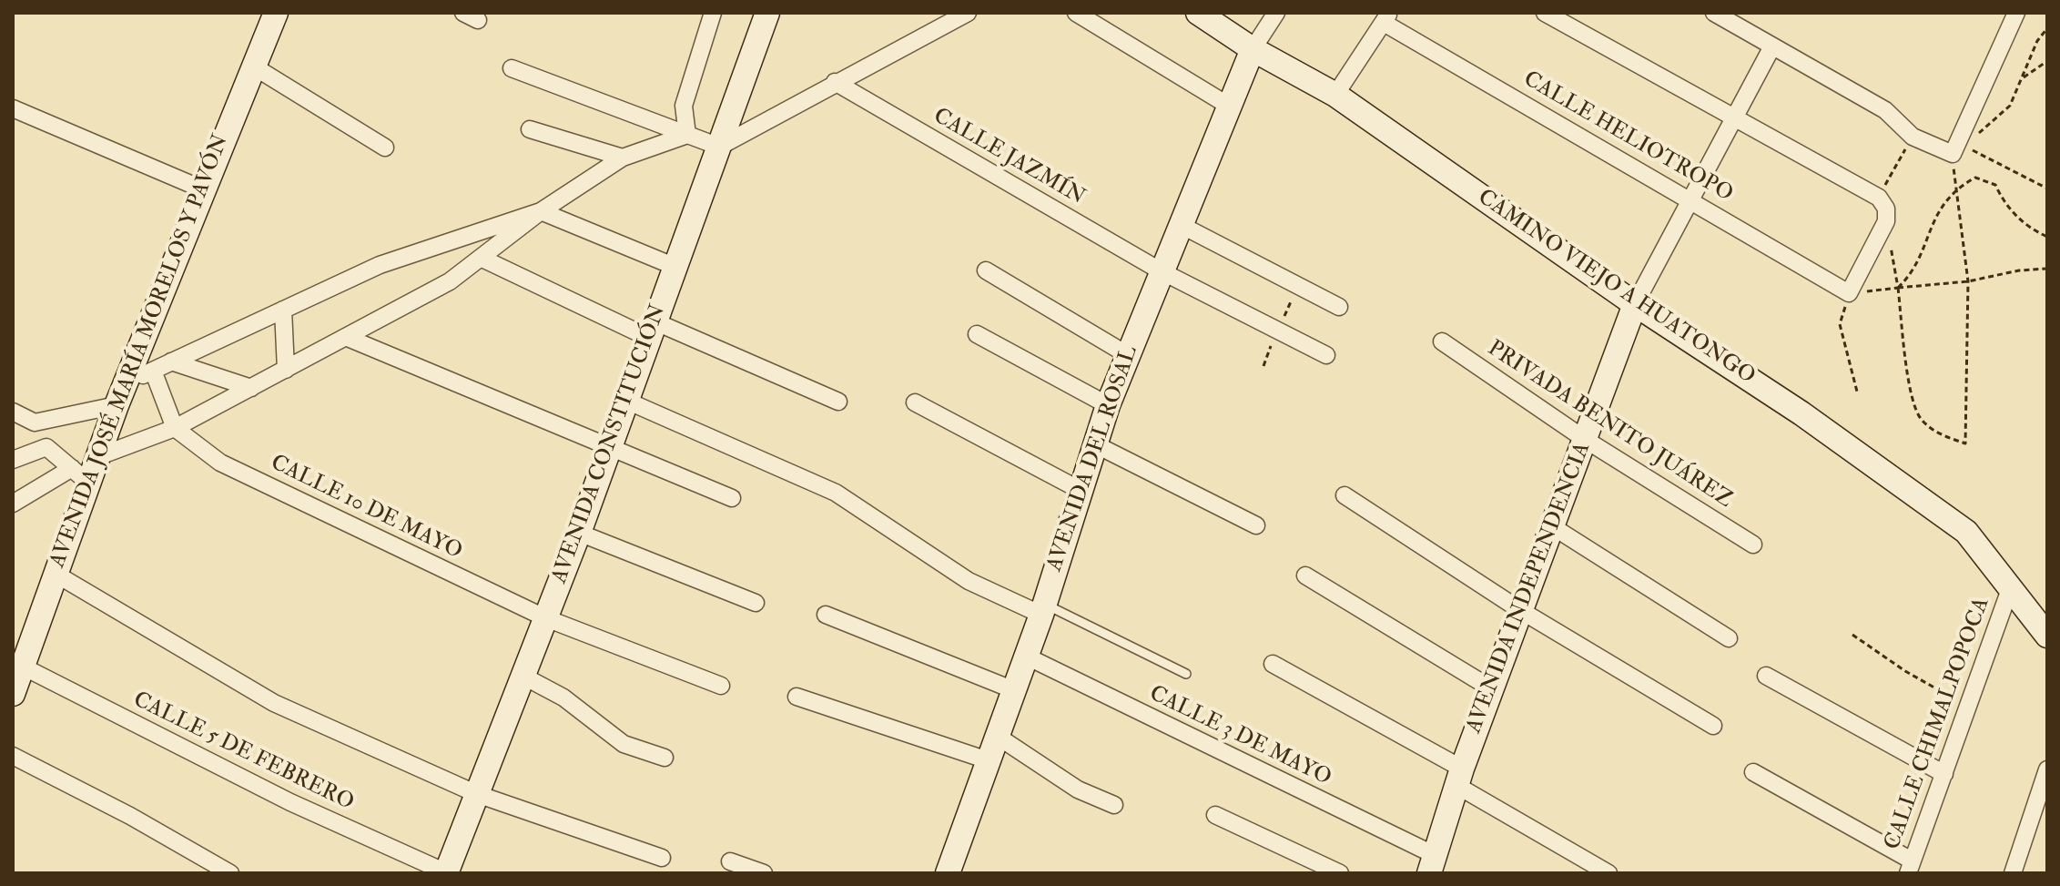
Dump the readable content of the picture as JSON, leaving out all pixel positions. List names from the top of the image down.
{
  "streets": {
    "main road": [
      "CAMINO VIEJO A HUATONGO",
      "AVENIDA JOSÉ MARÍA MORELOS Y PAVÓN",
      "AVENIDA CONSTITUCIÓN",
      "AVENIDA DEL ROSAL",
      "AVENIDA INDEPENDENCIA"
    ],
    "street": [
      "CALLE HELIOTROPO",
      "CALLE JAZMÍN",
      "PRIVADA BENITO JUÁREZ",
      "CALLE 10 DE MAYO",
      "CALLE CHIMALPOPOCA",
      "CALLE 3 DE MAYO",
      "CALLE 5 DE FEBRERO"
    ]
  },
  "crossings": [
    ["CALLE JAZMÍN", "AVENIDA DEL ROSAL"],
    ["CAMINO VIEJO A HUATONGO", "AVENIDA DEL ROSAL"],
    ["CAMINO VIEJO A HUATONGO", "AVENIDA INDEPENDENCIA"],
    ["CAMINO VIEJO A HUATONGO", "CALLE CHIMALPOPOCA"],
    ["AVENIDA JOSÉ MARÍA MORELOS Y PAVÓN", "CALLE 5 DE FEBRERO"],
    ["PRIVADA BENITO JUÁREZ", "AVENIDA INDEPENDENCIA"],
    ["AVENIDA CONSTITUCIÓN", "CALLE 10 DE MAYO"],
    ["AVENIDA CONSTITUCIÓN", "CALLE 5 DE FEBRERO"],
    ["AVENIDA DEL ROSAL", "CALLE 3 DE MAYO"],
    ["AVENIDA INDEPENDENCIA", "CALLE 3 DE MAYO"]
  ]
}
